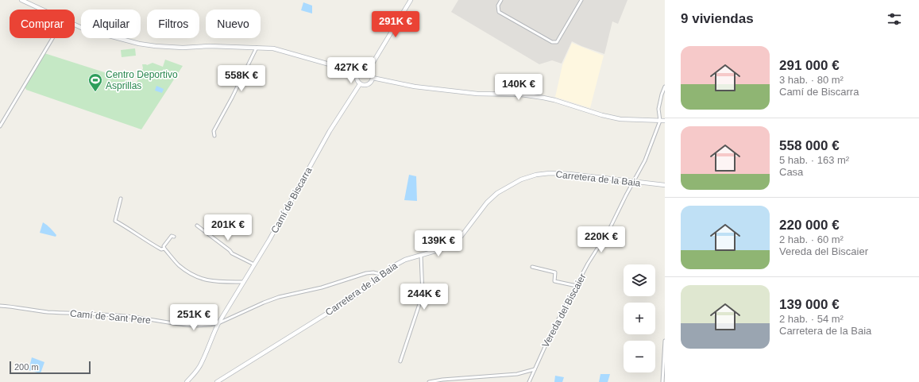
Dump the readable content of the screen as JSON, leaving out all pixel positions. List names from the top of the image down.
{
  "streets": {
    "main road": ["Carretera de la Baia", "Camí de Biscarra"],
    "street": ["Vereda del Biscaier", "Camí de Sant Pere"]
  },
  "crossings": [
    ["Carretera de la Baia", "Vereda del Biscaier"],
    ["Carretera de la Baia", "Camí de Sant Pere"],
    ["Camí de Biscarra", "Camí de Sant Pere"]
  ],
  "places": {
    "sports": ["Centro Deportivo Asprillas"]
  },
  "scale_bar": "200 m",
  "page": {
    "heading": "9 viviendas",
    "chip": [
      "Comprar",
      "Alquilar",
      "Filtros",
      "Nuevo"
    ],
    "price": [
      "291K €",
      "427K €",
      "558K €",
      "140K €",
      "201K €",
      "220K €",
      "139K €",
      "244K €",
      "251K €"
    ],
    "list": [
      {
        "name": "291 000 €",
        "note": "3 hab. · 80 m² · Camí de Biscarra"
      },
      {
        "name": "558 000 €",
        "note": "5 hab. · 163 m² · Casa"
      },
      {
        "name": "220 000 €",
        "note": "2 hab. · 60 m² · Vereda del Biscaier"
      },
      {
        "name": "139 000 €",
        "note": "2 hab. · 54 m² · Carretera de la Baia"
      }
    ],
    "map_buttons": ["+", "−"],
    "scale": "200 m"
  }
}
